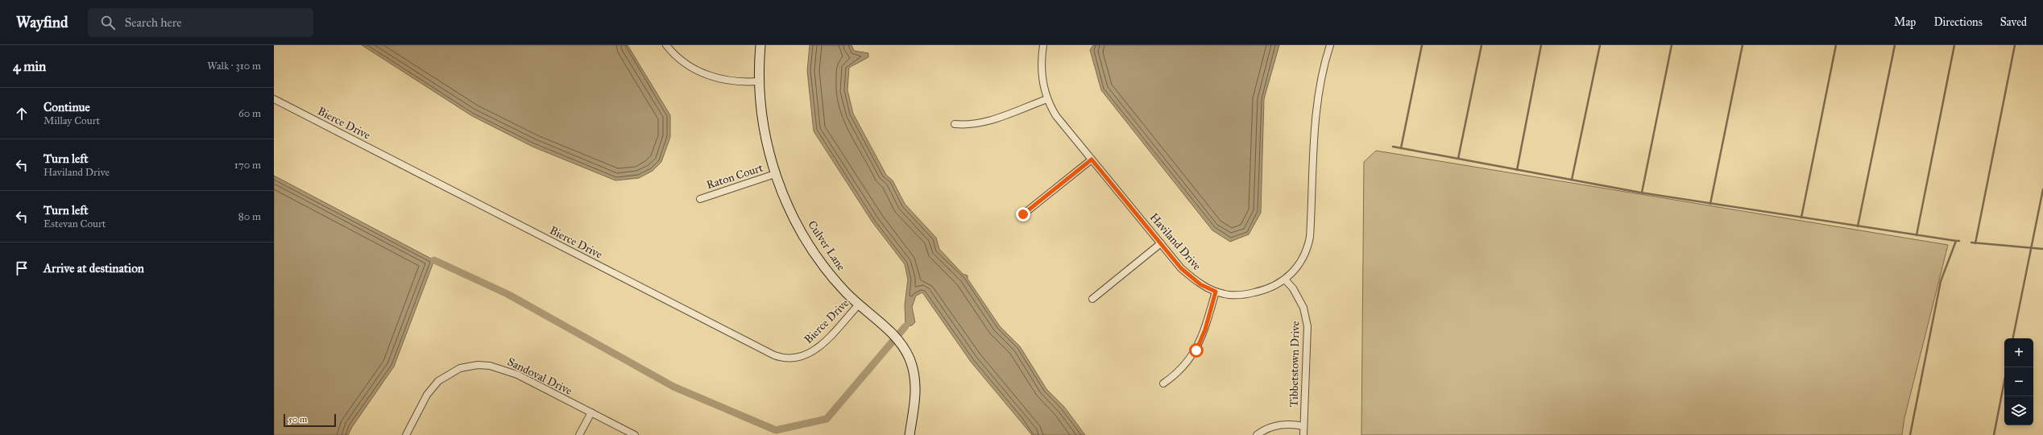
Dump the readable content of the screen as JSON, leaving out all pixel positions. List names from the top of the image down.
{
  "streets": {
    "street": [
      "Bierce Drive",
      "Raton Court",
      "Haviland Drive",
      "Culver Lane",
      "Tibbetstown Drive",
      "Sandoval Drive"
    ]
  },
  "crossings": [
    ["Bierce Drive", "Culver Lane"],
    ["Raton Court", "Culver Lane"],
    ["Haviland Drive", "Tibbetstown Drive"]
  ],
  "scale_bar": "50 m",
  "page": {
    "header": "Wayfind",
    "search": "Search here",
    "nav": ["Map", "Directions", "Saved"],
    "heading": ["4 min", "Walk · 310 m"],
    "list": [
      ["Continue", "Millay Court", "60 m"],
      ["Turn left", "Haviland Drive", "170 m"],
      ["Turn left", "Estevan Court", "80 m"],
      "Arrive at destination"
    ],
    "map_buttons": ["+", "−"],
    "scale": "50 m"
  }
}
